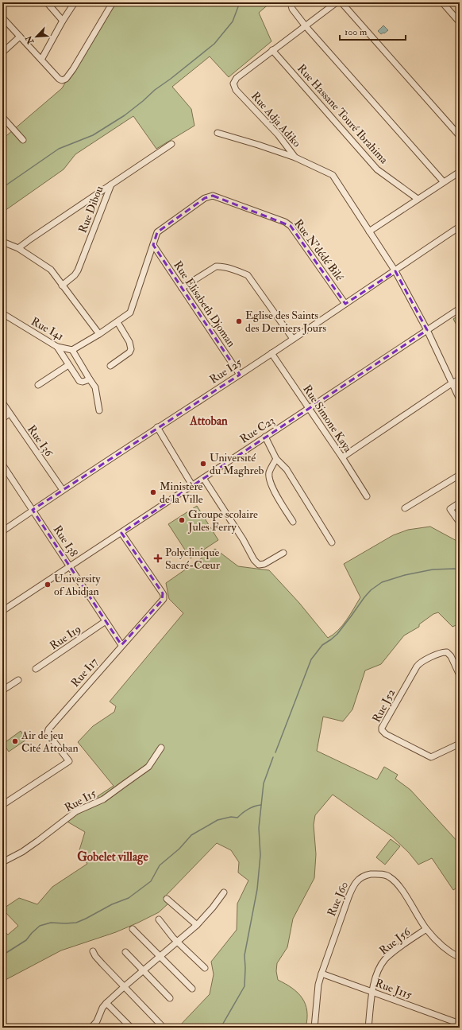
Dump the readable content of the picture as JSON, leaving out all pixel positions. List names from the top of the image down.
{
  "streets": {
    "street": [
      "Rue Hassane Touré Ibrahima",
      "Rue Adja Adiko",
      "Rue Dibou",
      "Rue N'dédé Bilé",
      "Rue Elisabeth Djoman",
      "Rue I41",
      "Rue I25",
      "Rue Simone Kaya",
      "Rue C23",
      "Rue I36",
      "Rue I38",
      "Rue I19",
      "Rue I17",
      "Rue J52",
      "Rue I15",
      "Rue J60",
      "Rue J56",
      "Rue J115"
    ]
  },
  "crossings": [
    ["Rue Hassane Touré Ibrahima", "Rue Adja Adiko"],
    ["Rue Adja Adiko", "Rue I25"],
    ["Rue Adja Adiko", "Rue C23"],
    ["Rue N'dédé Bilé", "Rue Elisabeth Djoman"],
    ["Rue N'dédé Bilé", "Rue I41"],
    ["Rue N'dédé Bilé", "Rue I25"],
    ["Rue Elisabeth Djoman", "Rue I25"],
    ["Rue I25", "Rue Simone Kaya"],
    ["Rue I25", "Rue I36"],
    ["Rue I25", "Rue I38"],
    ["Rue Simone Kaya", "Rue C23"],
    ["Rue C23", "Rue I38"],
    ["Rue C23", "Rue I17"],
    ["Rue I38", "Rue I19"],
    ["Rue I38", "Rue I17"],
    ["Rue J60", "Rue J56"],
    ["Rue J60", "Rue J115"],
    ["Rue J56", "Rue J115"]
  ],
  "districts": ["Attoban", "Gobelet village"],
  "places": {
    "other": [
      "Eglise des Saints des Derniers Jours",
      "Université du Maghreb",
      "Ministère de la Ville",
      "Groupe scolaire Jules Ferry",
      "University of Abidjan",
      "Air de jeu Cité Attoban"
    ],
    "health": ["Polyclinique Sacré-Cœur"]
  },
  "scale_bar": "100 m",
  "north": "bottom left"
}
